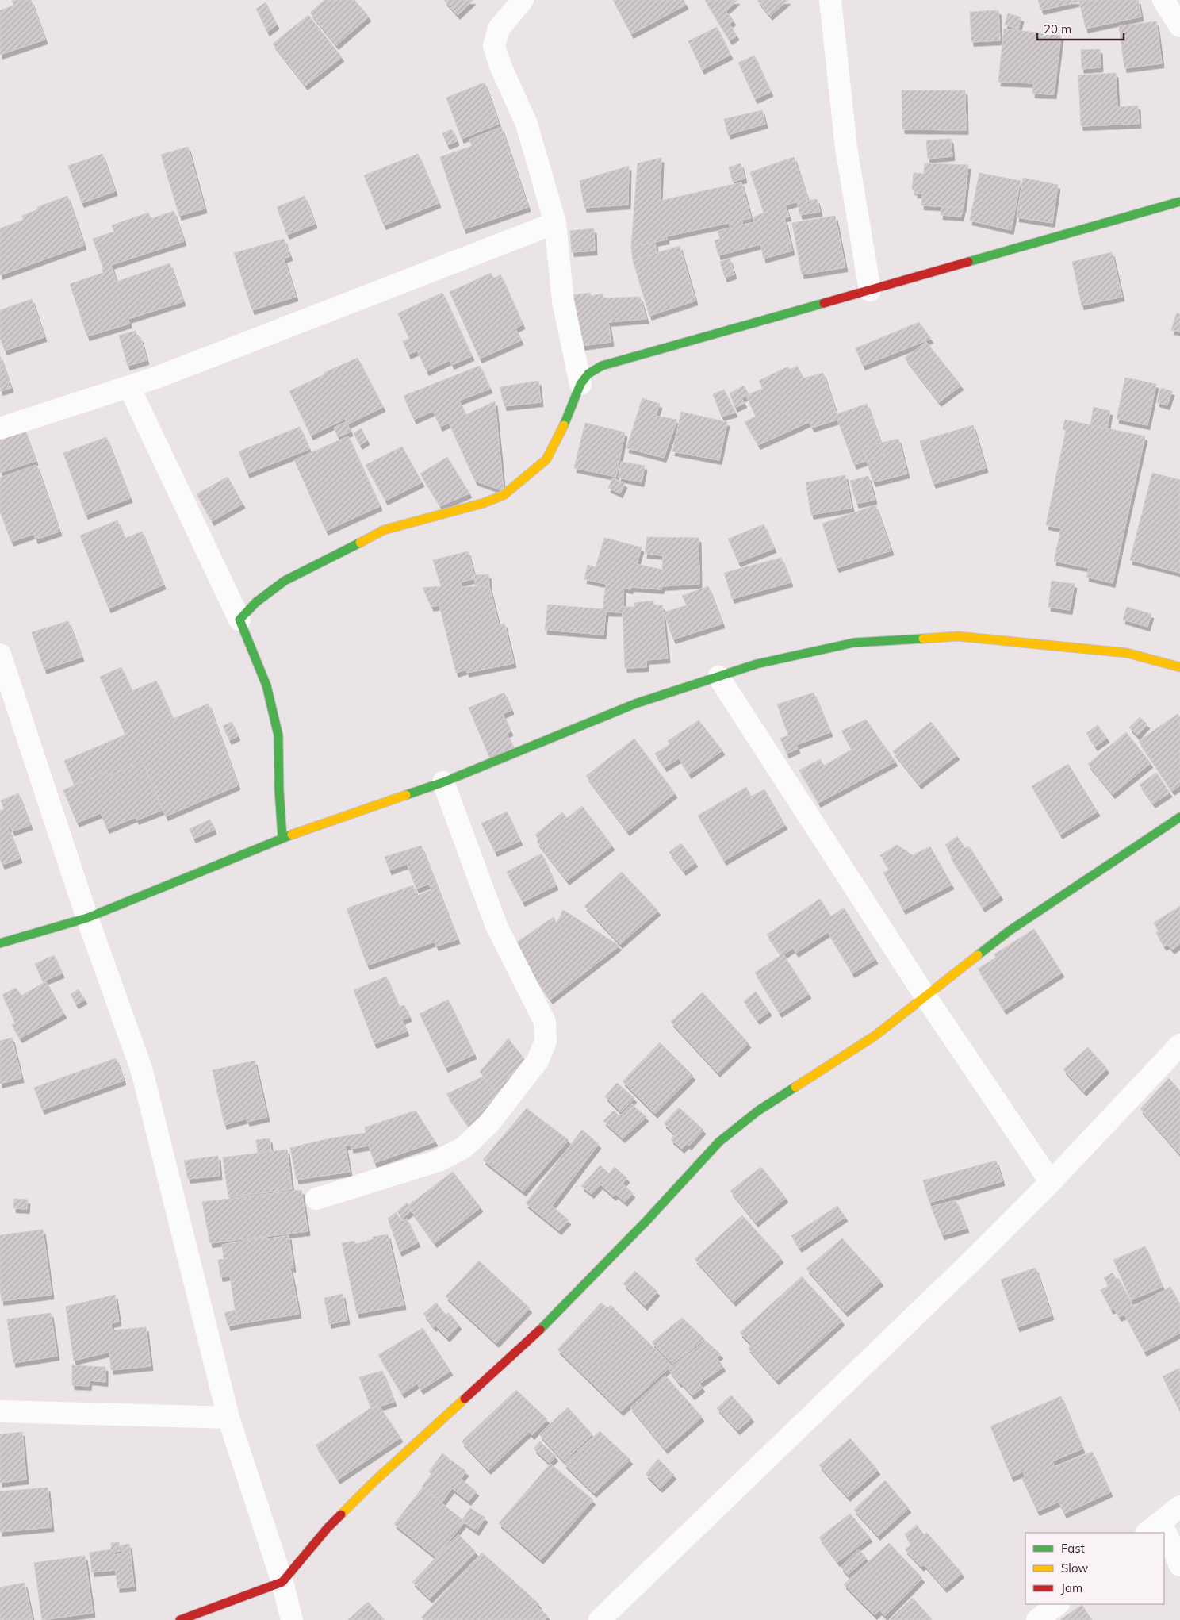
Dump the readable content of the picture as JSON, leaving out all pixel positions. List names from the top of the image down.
{
  "legend": ["Fast", "Slow", "Jam"],
  "scale_bar": "20 m"
}
